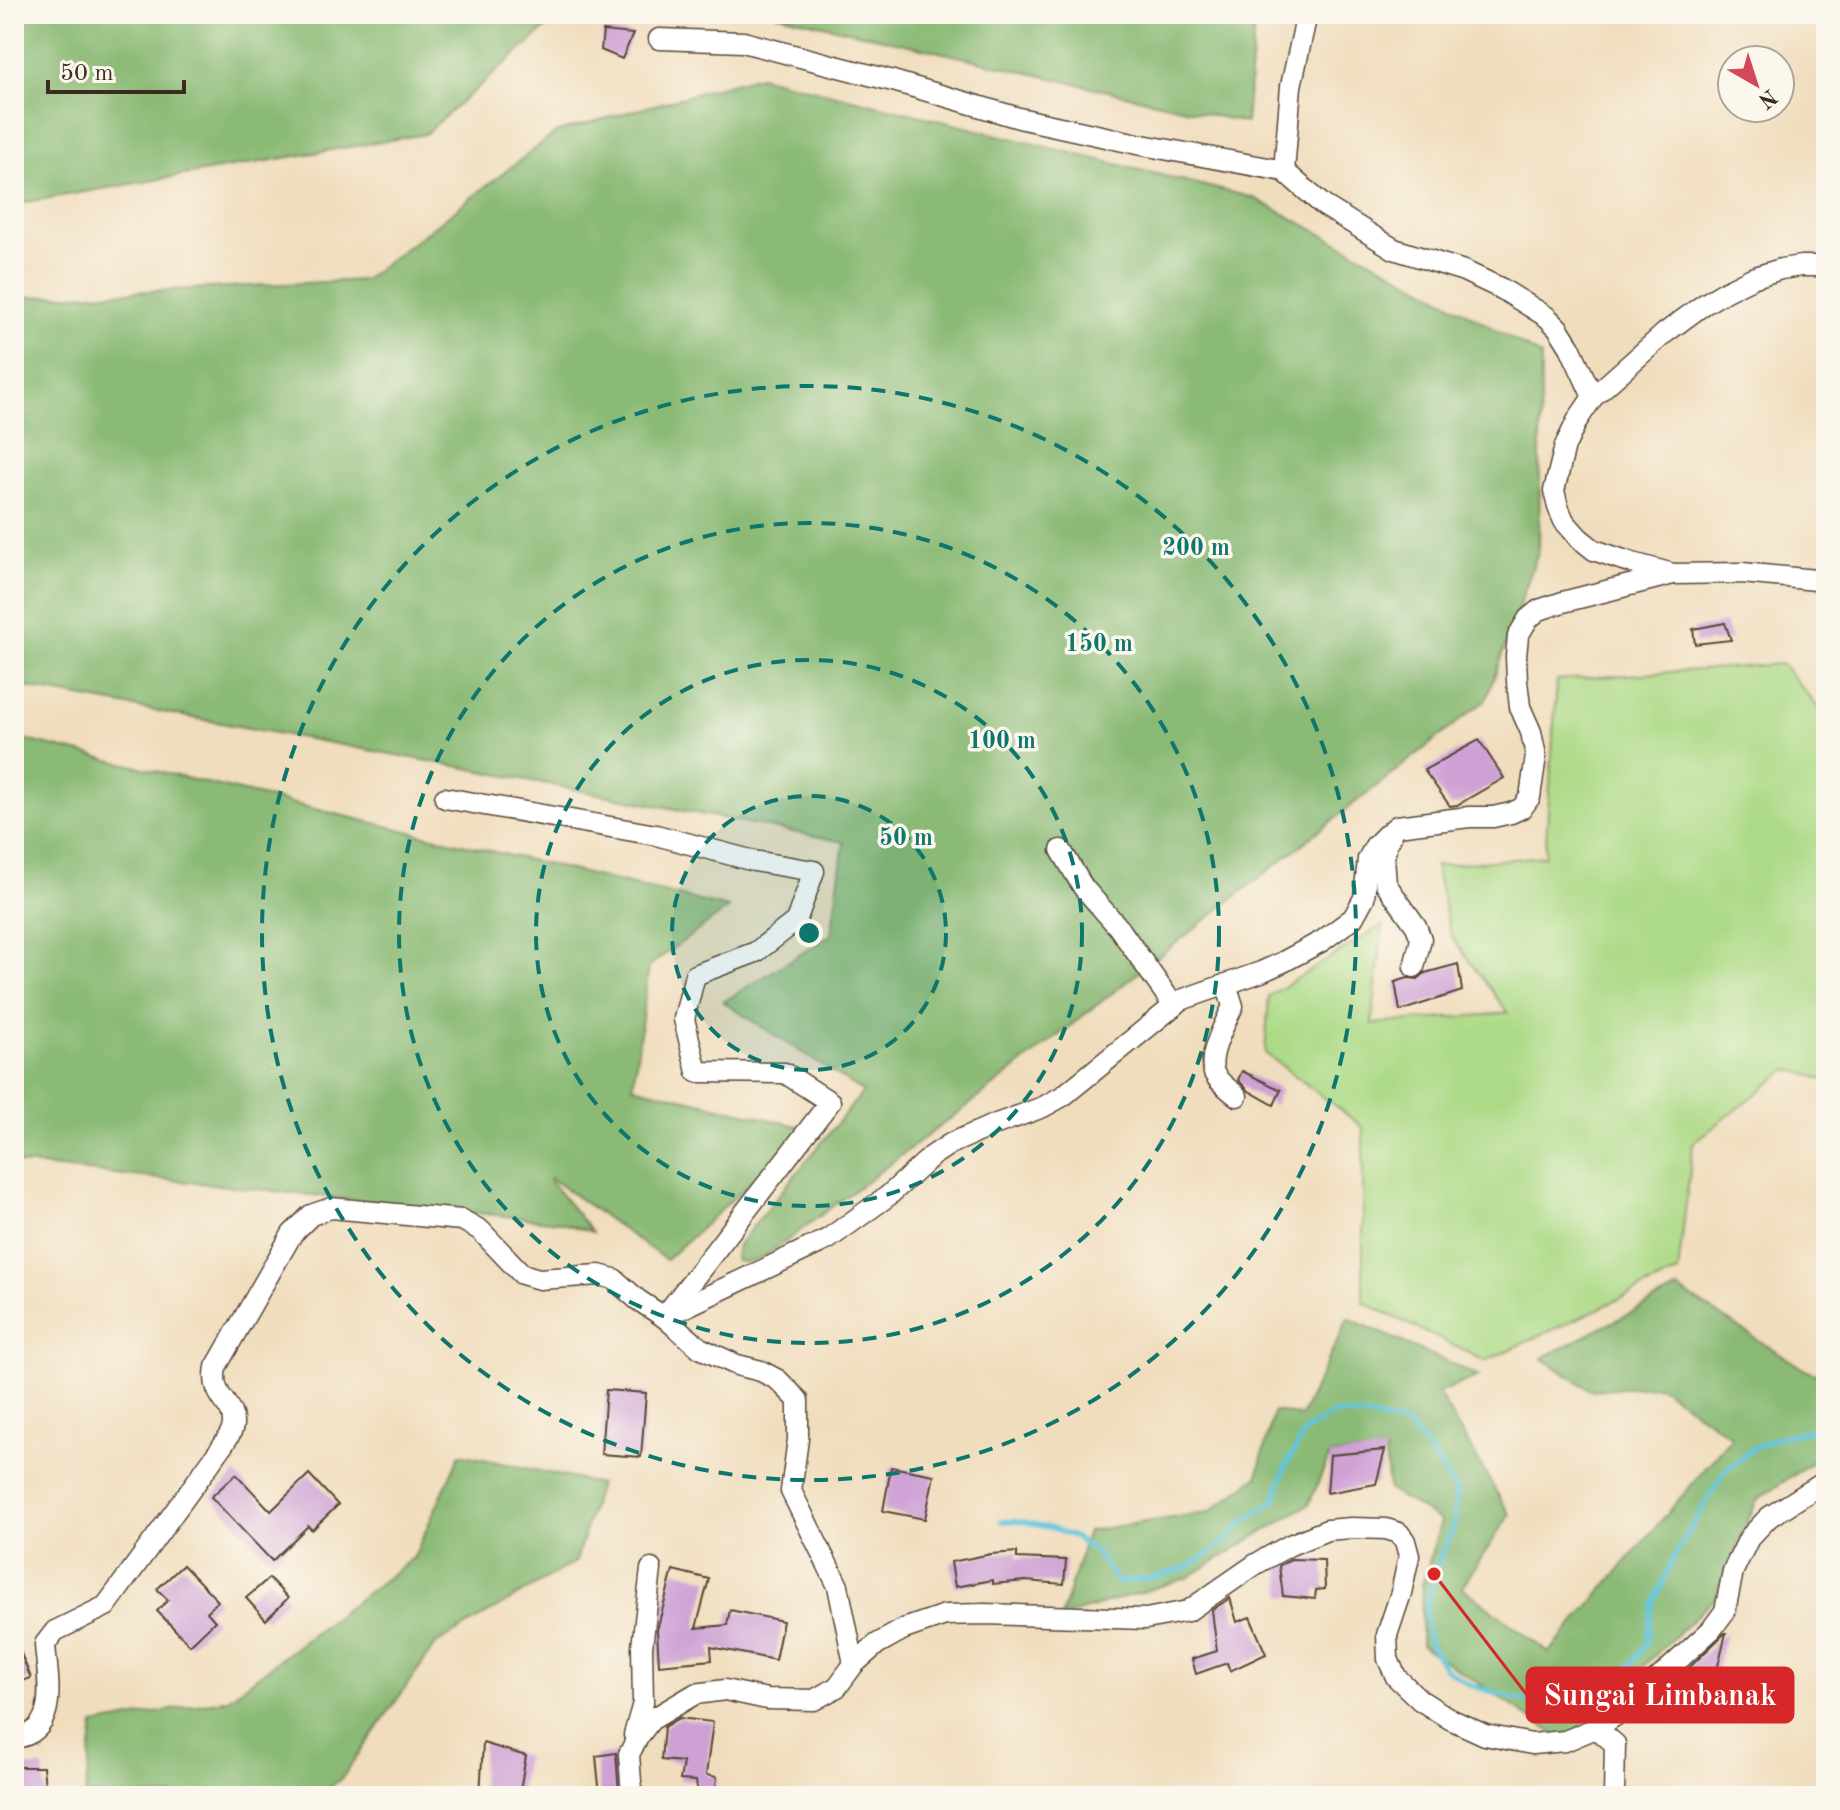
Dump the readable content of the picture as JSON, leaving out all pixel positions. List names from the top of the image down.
{
  "places": ["Sungai Limbanak"],
  "scale_bar": "50 m",
  "north": "bottom right",
  "rings": [
    "200 m",
    "150 m",
    "100 m",
    "50 m"
  ]
}
